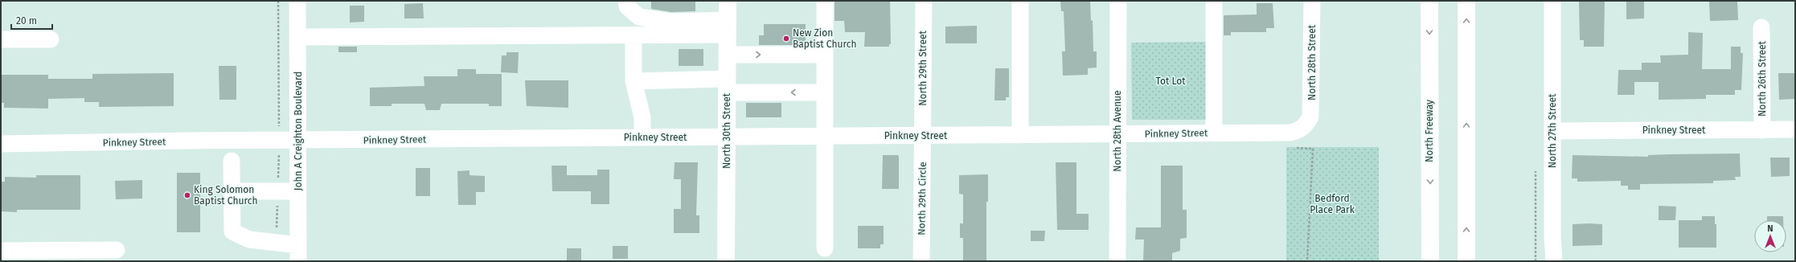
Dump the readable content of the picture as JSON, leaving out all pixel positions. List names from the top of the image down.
{
  "streets": {
    "main road": ["North 30th Street", "North Freeway"],
    "street": [
      "North 28th Street",
      "North 29th Street",
      "North 26th Street",
      "Pinkney Street",
      "John A Creighton Boulevard",
      "North 28th Avenue",
      "North 27th Street",
      "North 29th Circle"
    ]
  },
  "crossings": [
    ["North 28th Street", "Pinkney Street"],
    ["North 29th Street", "Pinkney Street"],
    ["North 29th Street", "North 29th Circle"],
    ["North 26th Street", "Pinkney Street"],
    ["Pinkney Street", "John A Creighton Boulevard"],
    ["Pinkney Street", "North 30th Street"],
    ["Pinkney Street", "North 28th Avenue"],
    ["Pinkney Street", "North 27th Street"],
    ["Pinkney Street", "North 29th Circle"]
  ],
  "parks": ["Tot Lot", "Bedford Place Park"],
  "places": ["New Zion Baptist Church", "King Solomon Baptist Church"],
  "scale_bar": "20 m",
  "north": "top"
}
